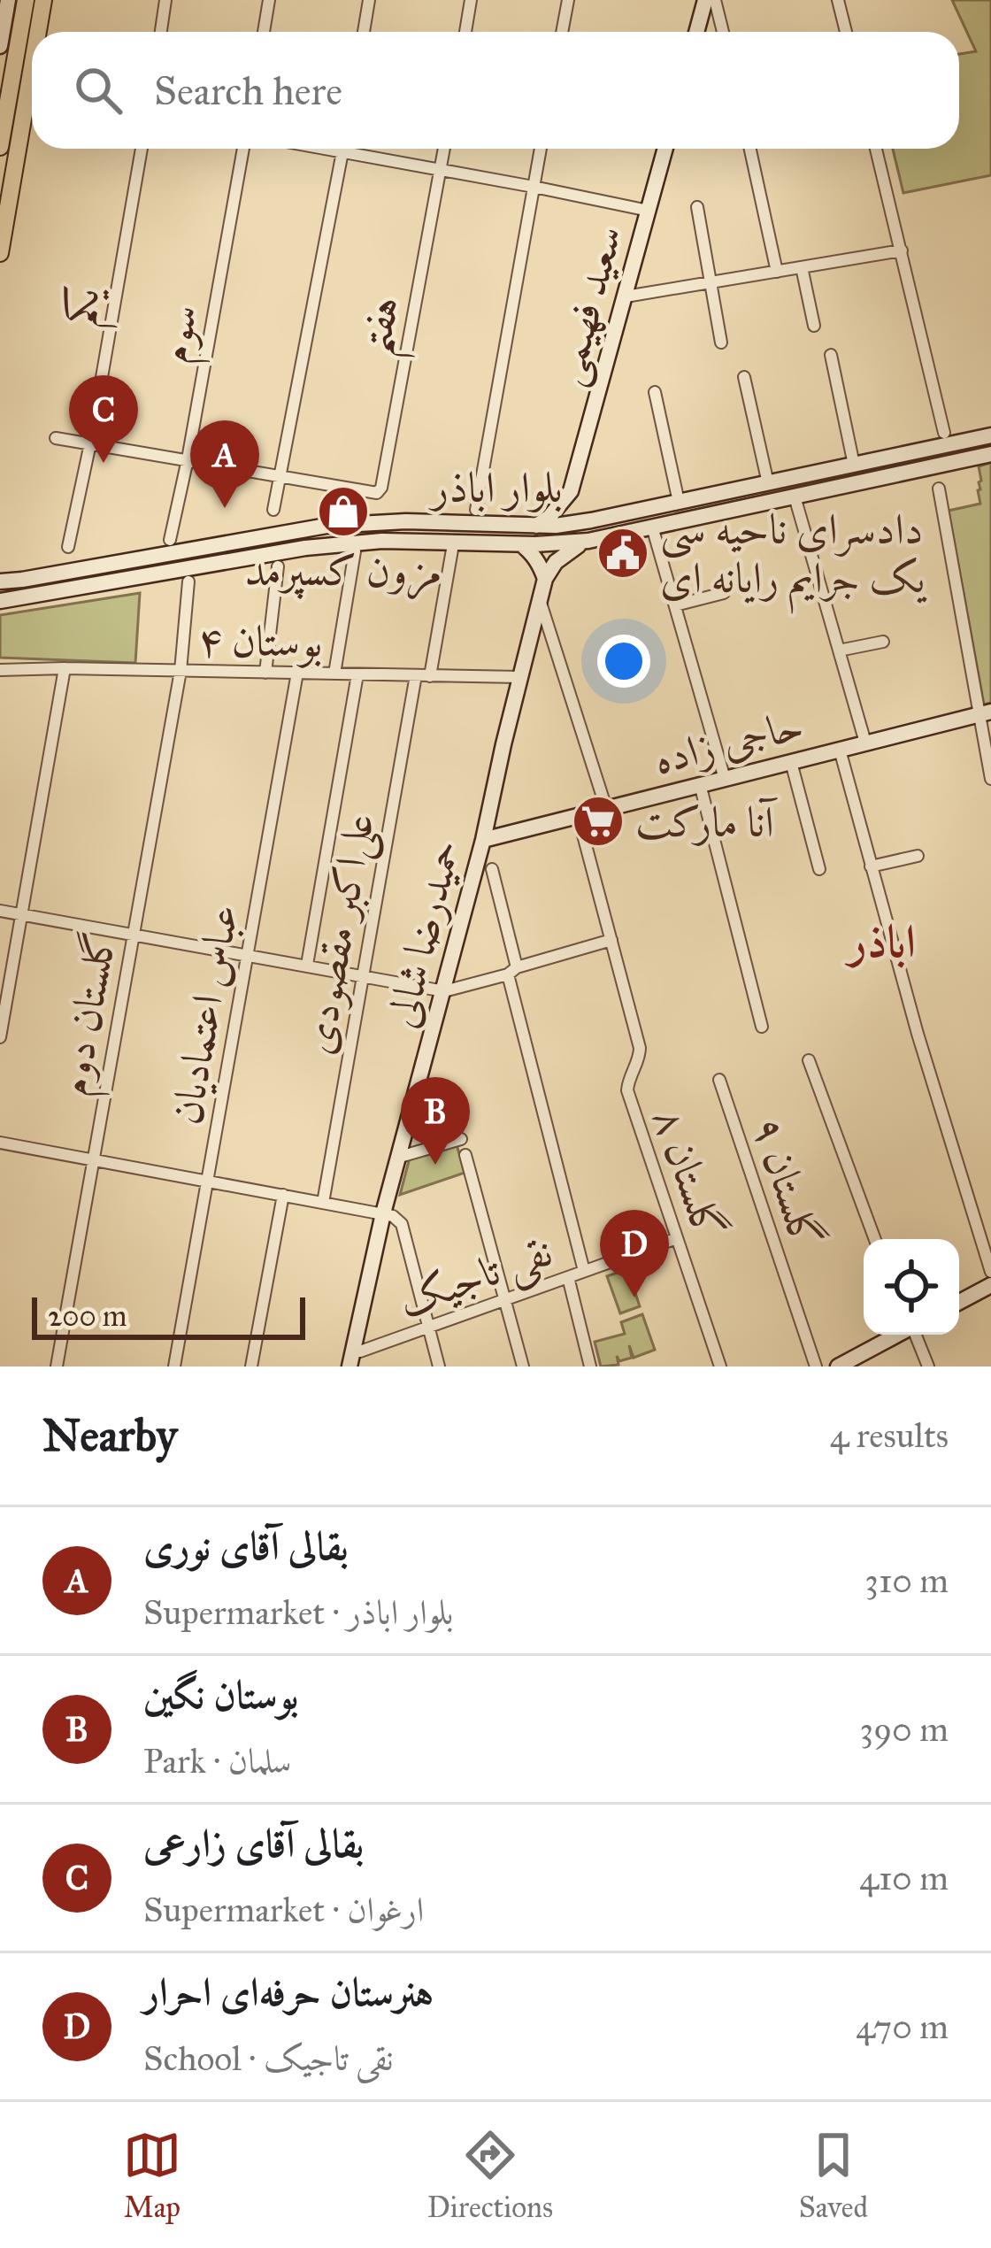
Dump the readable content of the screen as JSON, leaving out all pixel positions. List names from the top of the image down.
{
  "streets": {
    "main road": [
      "سعید فهیمی",
      "بلوار اباذر",
      "حاجی زاده",
      "حمیدرضا شالی"
    ],
    "street": [
      "یکم",
      "هفتم",
      "سوم",
      "بوستان ۴",
      "علی‌اکبر مقصودی",
      "گلستان دوم",
      "عباس اعتمادیان",
      "گلستان ٨",
      "گلستان ۹",
      "نقی تاجیک"
    ]
  },
  "crossings": [
    ["بوستان ۴", "علی‌اکبر مقصودی"],
    ["بوستان ۴", "حمیدرضا شالی"],
    ["بوستان ۴", "گلستان دوم"],
    ["بوستان ۴", "عباس اعتمادیان"],
    ["حاجی زاده", "حمیدرضا شالی"],
    ["حاجی زاده", "گلستان ٨"],
    ["حمیدرضا شالی", "نقی تاجیک"],
    ["گلستان ٨", "نقی تاجیک"]
  ],
  "districts": ["اباذر"],
  "places": {
    "shop": ["مزون کسپرمد"],
    "public building": ["دادسرای ناحیه سی یک جرایم رایانه ای"],
    "supermarket": ["آنا مارکت"]
  },
  "scale_bar": "200 m",
  "page": {
    "search": "Search here",
    "pins": [
      "C",
      "A",
      "B",
      "D"
    ],
    "scale": "200 m",
    "heading": ["Nearby", "4 results"],
    "list": [
      {
        "mark": "A",
        "name": "بقالی آقای نوری",
        "note": "Supermarket · بلوار اباذر",
        "value": "310 m"
      },
      {
        "mark": "B",
        "name": "بوستان نگین",
        "note": "Park · سلمان",
        "value": "390 m"
      },
      {
        "mark": "C",
        "name": "بقالی آقای زارعی",
        "note": "Supermarket · ارغوان",
        "value": "410 m"
      },
      {
        "mark": "D",
        "name": "هنرستان حرفه‌ای احرار",
        "note": "School · نقی تاجیک",
        "value": "470 m"
      }
    ],
    "nav": ["Map", "Directions", "Saved"]
  }
}
